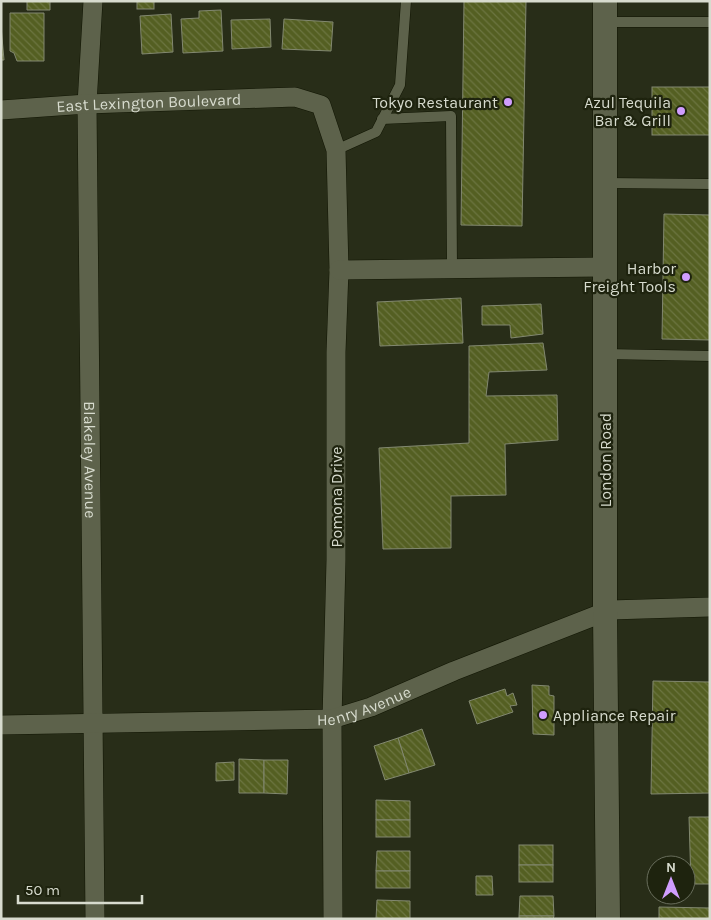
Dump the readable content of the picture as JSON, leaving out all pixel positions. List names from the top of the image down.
{
  "streets": {
    "street": [
      "East Lexington Boulevard",
      "Blakeley Avenue",
      "London Road",
      "Pomona Drive",
      "Henry Avenue"
    ]
  },
  "crossings": [
    ["East Lexington Boulevard", "Blakeley Avenue"],
    ["East Lexington Boulevard", "Pomona Drive"],
    ["Blakeley Avenue", "Henry Avenue"],
    ["London Road", "Henry Avenue"],
    ["Pomona Drive", "Henry Avenue"]
  ],
  "places": [
    "Tokyo Restaurant",
    "Azul Tequila Bar & Grill",
    "Harbor Freight Tools",
    "Appliance Repair"
  ],
  "scale_bar": "50 m",
  "north": "top"
}
